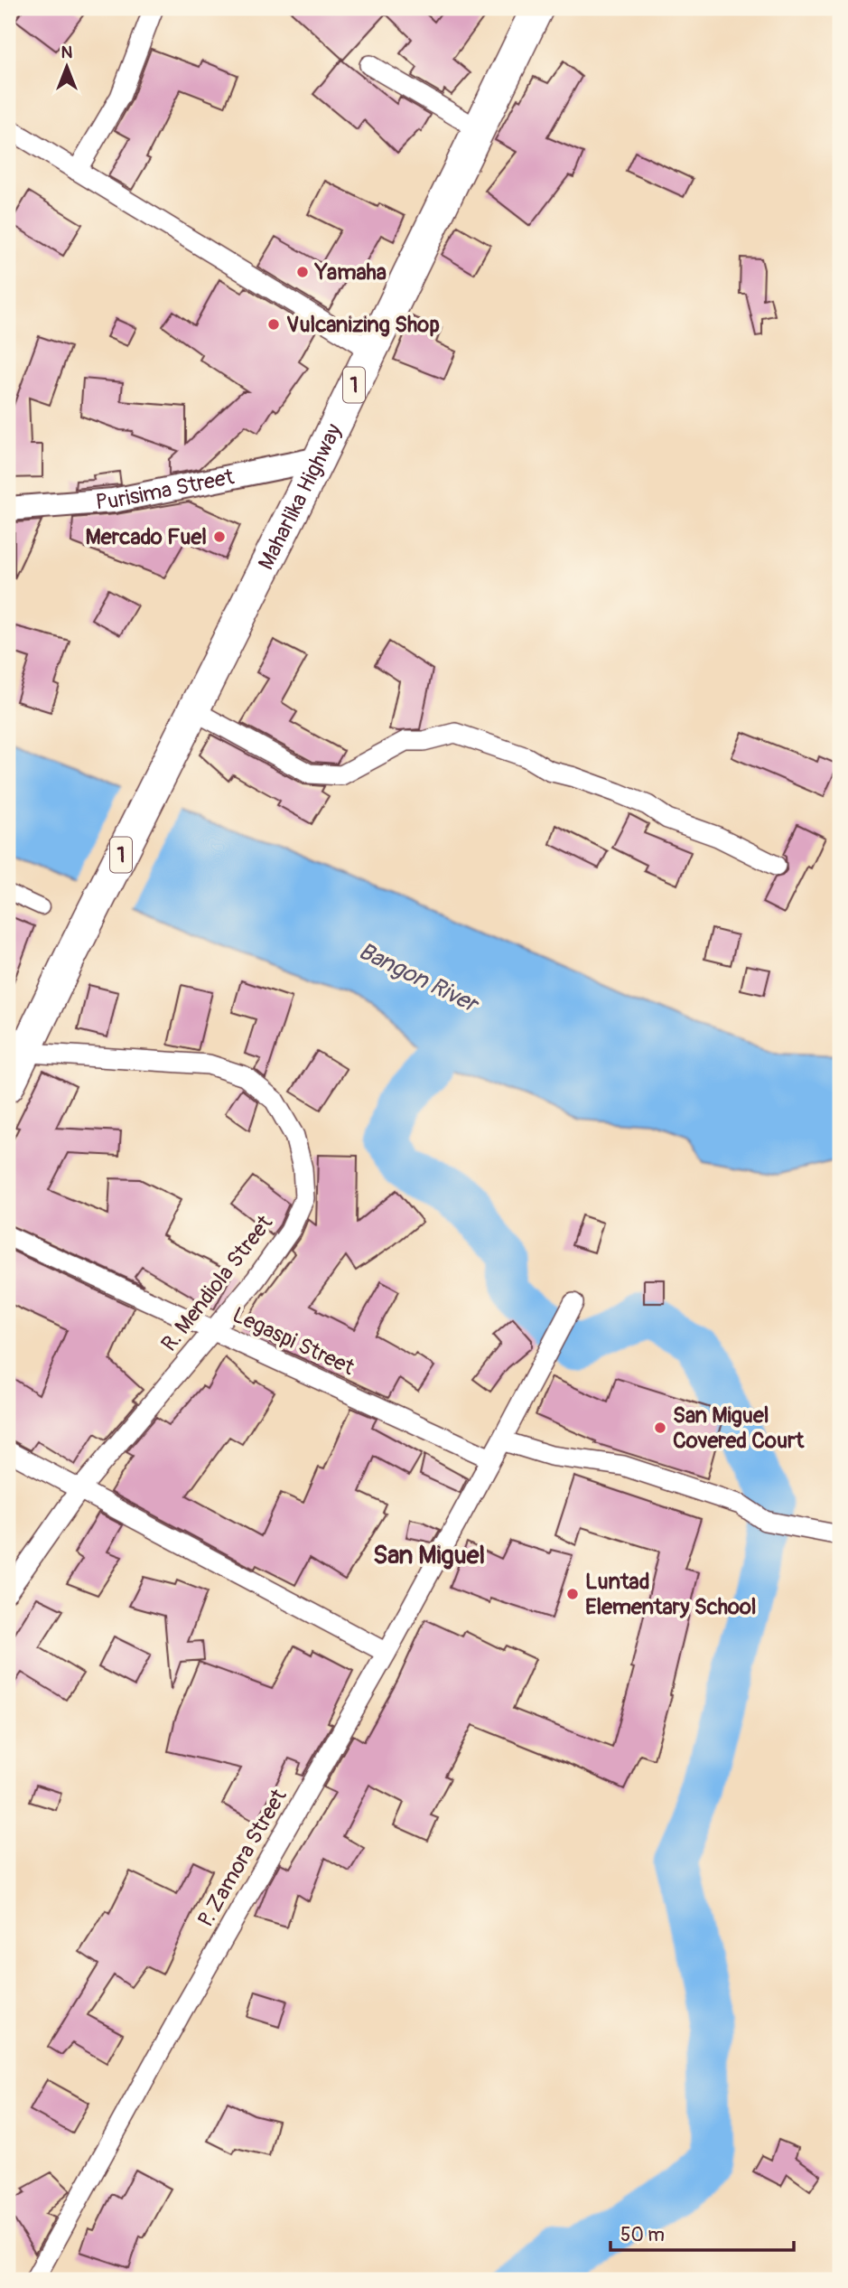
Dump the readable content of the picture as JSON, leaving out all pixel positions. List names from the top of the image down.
{
  "streets": {
    "highway": ["1", "Maharlika Highway"],
    "street": [
      "Purisima Street",
      "R. Mendiola Street",
      "Legaspi Street",
      "P. Zamora Street"
    ]
  },
  "crossings": [
    ["1", "Maharlika Highway"],
    ["1", "R. Mendiola Street"],
    ["Purisima Street", "Maharlika Highway"],
    ["Maharlika Highway", "R. Mendiola Street"],
    ["R. Mendiola Street", "Legaspi Street"],
    ["Legaspi Street", "P. Zamora Street"]
  ],
  "districts": ["San Miguel"],
  "water": ["Bangon River"],
  "places": [
    "Yamaha",
    "Vulcanizing Shop",
    "Mercado Fuel",
    "San Miguel Covered Court",
    "Luntad Elementary School"
  ],
  "scale_bar": "50 m",
  "north": "top"
}
